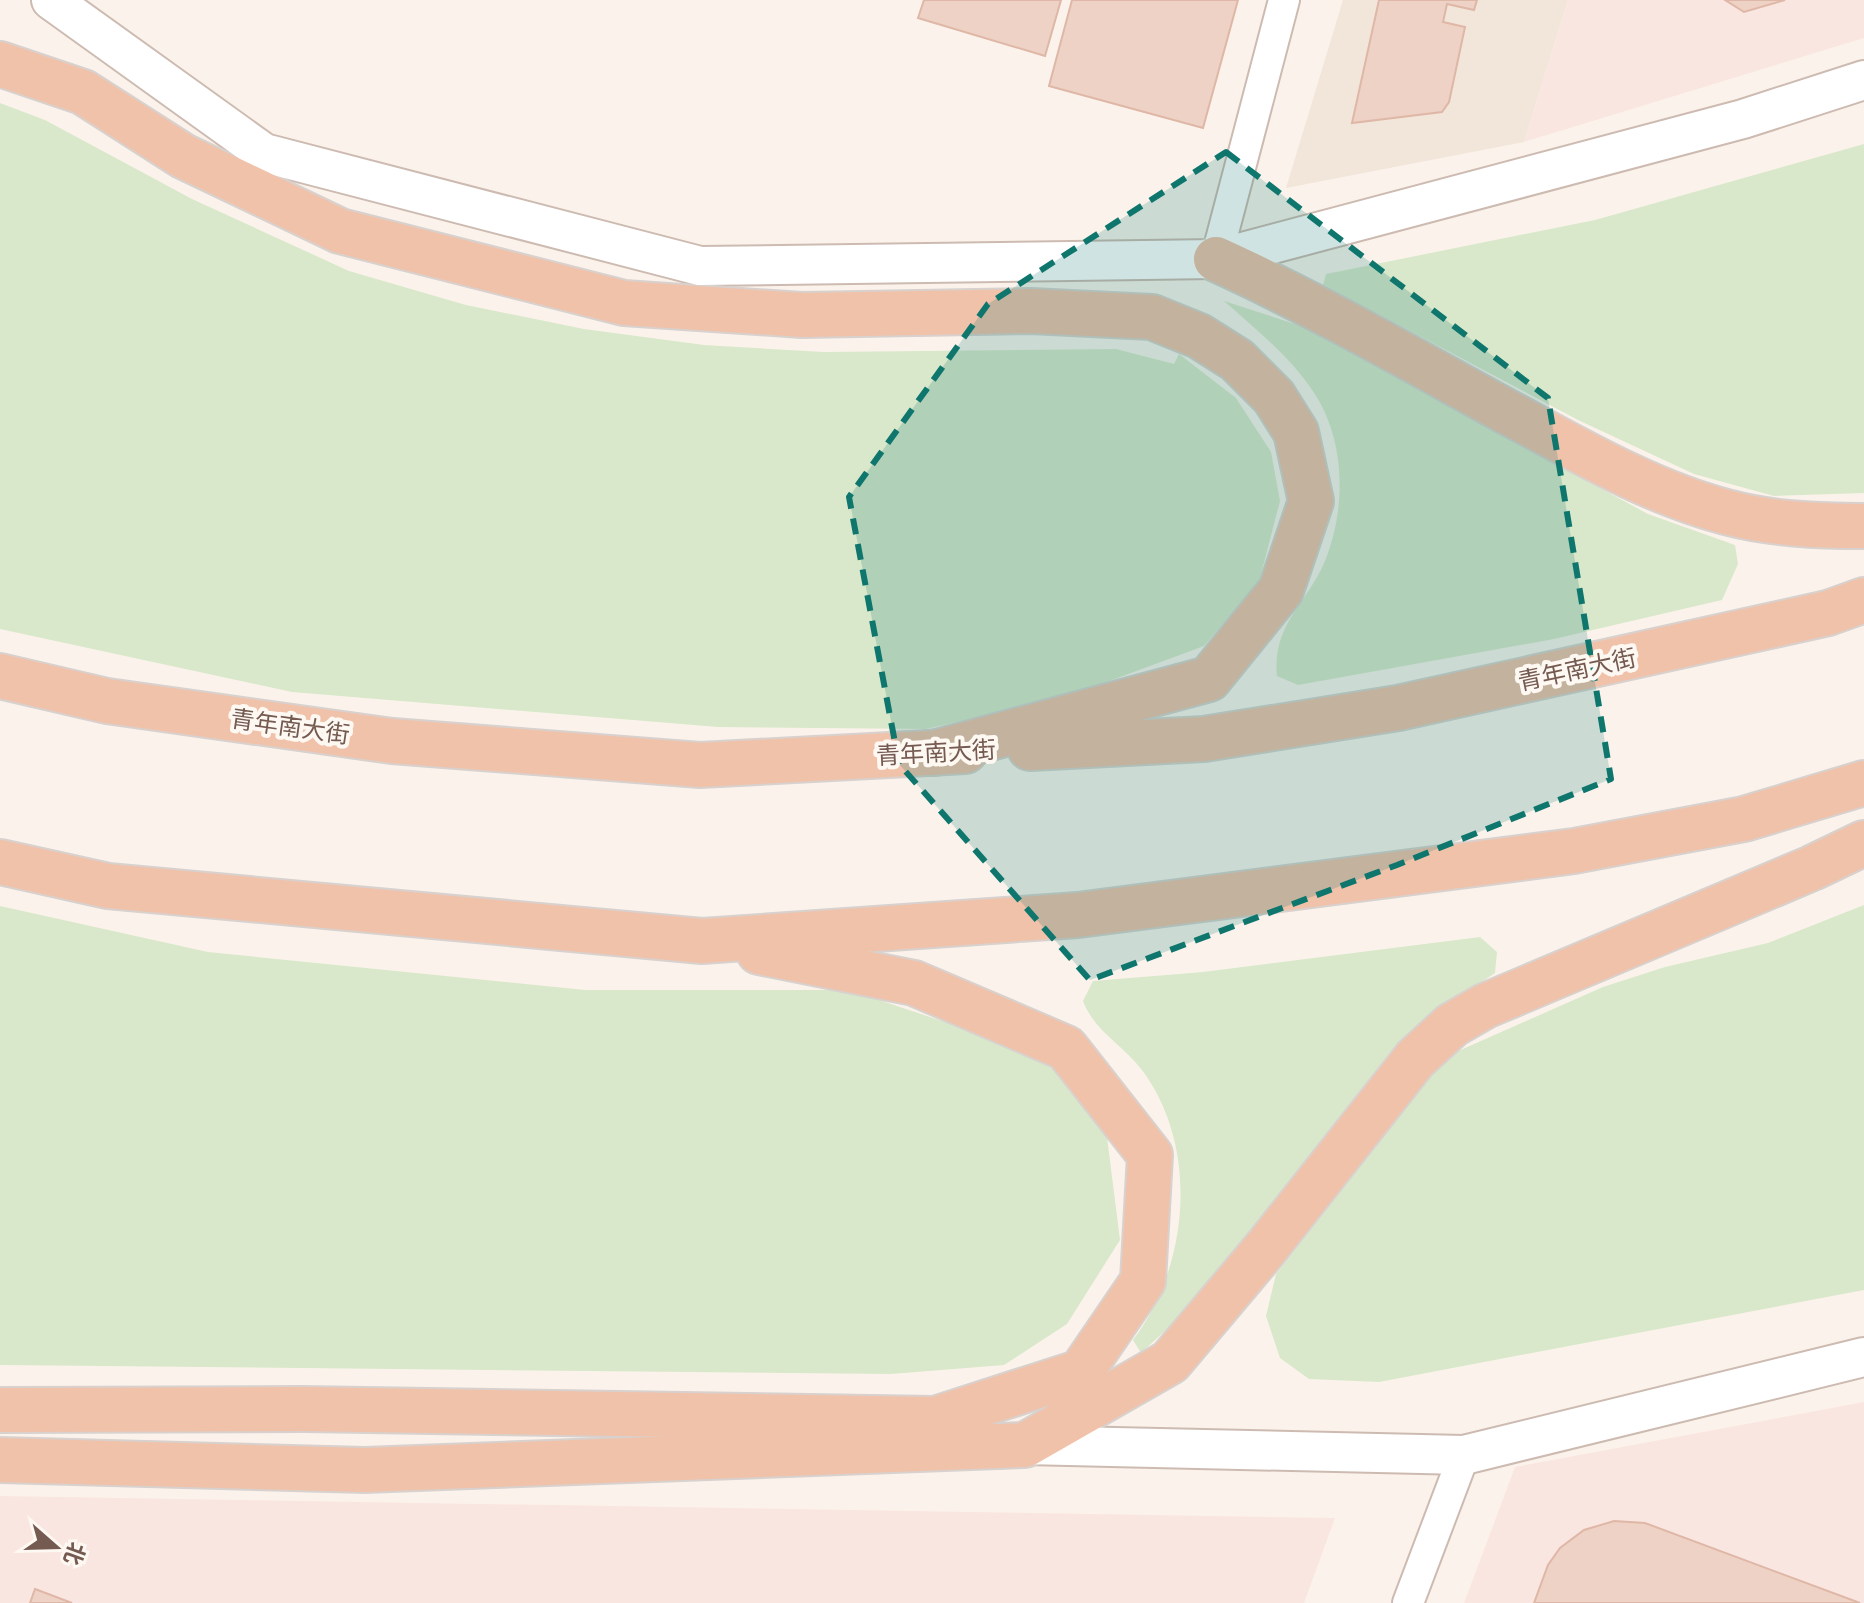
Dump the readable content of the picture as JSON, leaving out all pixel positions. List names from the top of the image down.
{
  "streets": {
    "highway": ["青年南大街"]
  },
  "north": "right"
}
